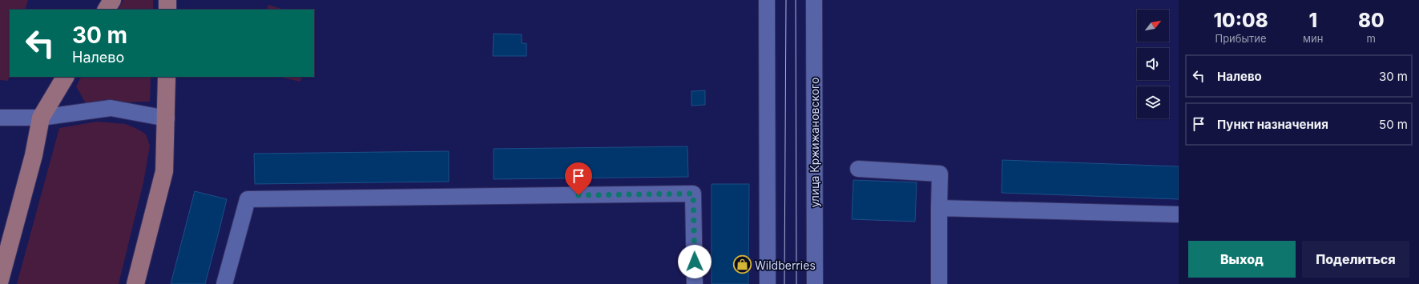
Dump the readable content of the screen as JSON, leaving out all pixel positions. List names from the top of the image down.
{
  "streets": {
    "street": ["улица Кржижановского"]
  },
  "places": {
    "shop": ["Wildberries"]
  },
  "north": "top right",
  "page": {
    "eta": [
      "10:08",
      "Прибытие",
      "1",
      "мин",
      "80",
      "m"
    ],
    "turn": ["30 m", "Налево"],
    "list": [
      {
        "name": "Налево",
        "value": "30 m"
      },
      {
        "name": "Пункт назначения",
        "value": "50 m"
      }
    ],
    "buttons": ["Выход", "Поделиться"]
  }
}
